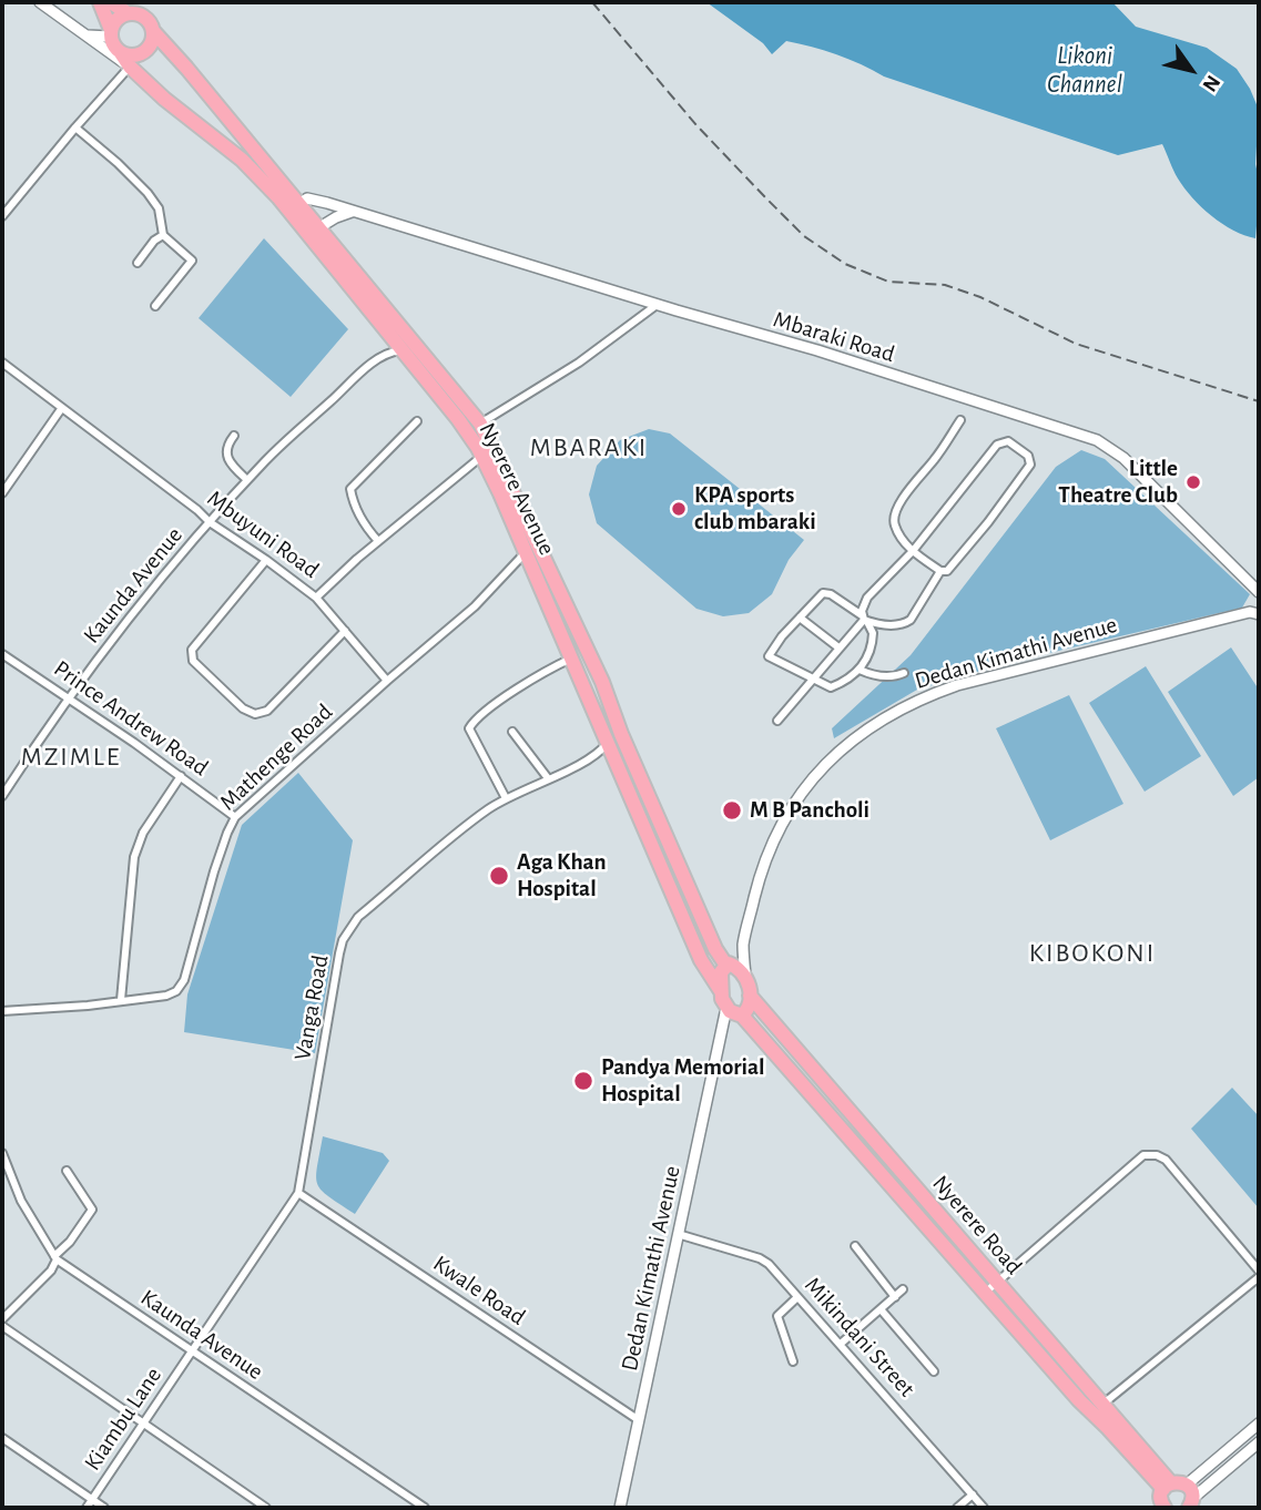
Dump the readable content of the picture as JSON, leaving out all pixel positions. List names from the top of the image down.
{
  "streets": {
    "highway": ["Nyerere Avenue", "Nyerere Road"],
    "street": [
      "Mbaraki Road",
      "Mbuyuni Road",
      "Kaunda Avenue",
      "Dedan Kimathi Avenue",
      "Prince Andrew Road",
      "Mathenge Road",
      "Vanga Road",
      "Kwale Road",
      "Mikindani Street",
      "Kiambu Lane"
    ]
  },
  "crossings": [
    ["Mbaraki Road", "Nyerere Avenue"],
    ["Mbaraki Road", "Dedan Kimathi Avenue"],
    ["Nyerere Avenue", "Mbuyuni Road"],
    ["Nyerere Avenue", "Kaunda Avenue"],
    ["Nyerere Avenue", "Dedan Kimathi Avenue"],
    ["Nyerere Avenue", "Mathenge Road"],
    ["Nyerere Avenue", "Vanga Road"],
    ["Nyerere Avenue", "Nyerere Road"],
    ["Mbuyuni Road", "Kaunda Avenue"],
    ["Kaunda Avenue", "Prince Andrew Road"],
    ["Kaunda Avenue", "Vanga Road"],
    ["Kaunda Avenue", "Kiambu Lane"],
    ["Dedan Kimathi Avenue", "Nyerere Road"],
    ["Dedan Kimathi Avenue", "Kwale Road"],
    ["Dedan Kimathi Avenue", "Mikindani Street"],
    ["Prince Andrew Road", "Mathenge Road"],
    ["Vanga Road", "Kwale Road"],
    ["Vanga Road", "Kiambu Lane"]
  ],
  "districts": ["MBARAKI", "MZIMLE", "KIBOKONI"],
  "water": ["Likoni Channel"],
  "places": [
    "Little Theatre Club",
    "KPA sports club mbaraki",
    "M B Pancholi",
    "Aga Khan Hospital",
    "Pandya Memorial Hospital"
  ],
  "north": "bottom right"
}
